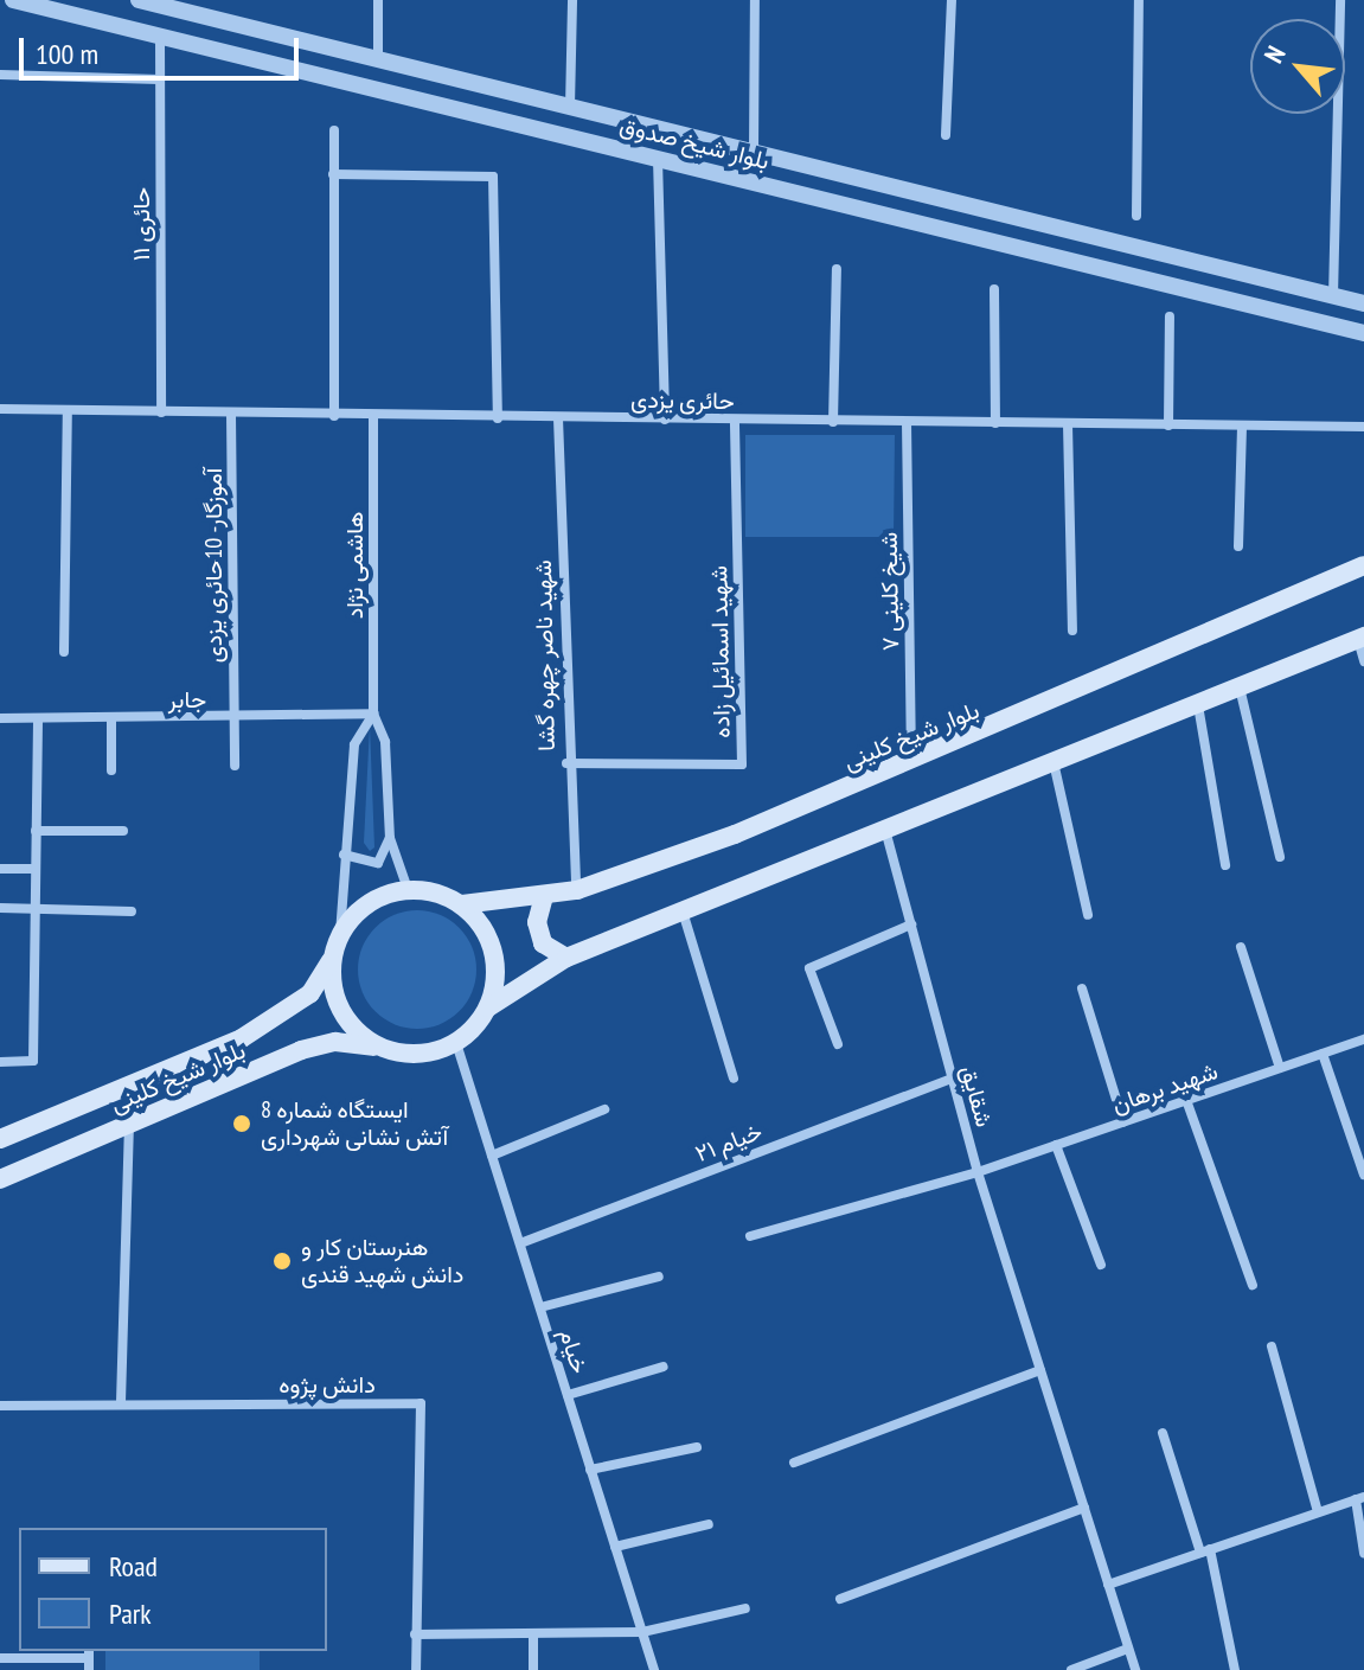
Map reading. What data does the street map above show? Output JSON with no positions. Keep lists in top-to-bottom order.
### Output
{
  "streets": {
    "main road": ["بلوار شیخ کلینی"],
    "street": [
      "بلوار شیخ صدوق",
      "حائری ۱۱",
      "حائری یزدی",
      "آموزگار- 10حائری یزدی",
      "هاشمی نژاد",
      "شیخ کلینی ۷",
      "شهید اسمائیل زاده",
      "شهید ناصر چهره گشا",
      "جابر",
      "شهید برهان",
      "شقایق",
      "خیام ۲۱",
      "خیام",
      "دانش پژوه"
    ]
  },
  "crossings": [
    ["بلوار شیخ صدوق", "حائری ۱۱"],
    ["حائری ۱۱", "حائری یزدی"],
    ["حائری یزدی", "آموزگار- 10حائری یزدی"],
    ["حائری یزدی", "هاشمی نژاد"],
    ["حائری یزدی", "شیخ کلینی ۷"],
    ["حائری یزدی", "شهید اسمائیل زاده"],
    ["حائری یزدی", "شهید ناصر چهره گشا"],
    ["آموزگار- 10حائری یزدی", "جابر"],
    ["هاشمی نژاد", "جابر"],
    ["شیخ کلینی ۷", "بلوار شیخ کلینی"],
    ["شهید اسمائیل زاده", "شهید ناصر چهره گشا"],
    ["شهید ناصر چهره گشا", "بلوار شیخ کلینی"],
    ["بلوار شیخ کلینی", "خیام"],
    ["شهید برهان", "شقایق"],
    ["شقایق", "خیام ۲۱"],
    ["خیام ۲۱", "خیام"]
  ],
  "places": ["ایستگاه شماره 8 آتش نشانی شهرداری", "هنرستان کار و دانش شهید قندی"],
  "legend": ["Road", "Park"],
  "scale_bar": "100 m",
  "north": "top left"
}
